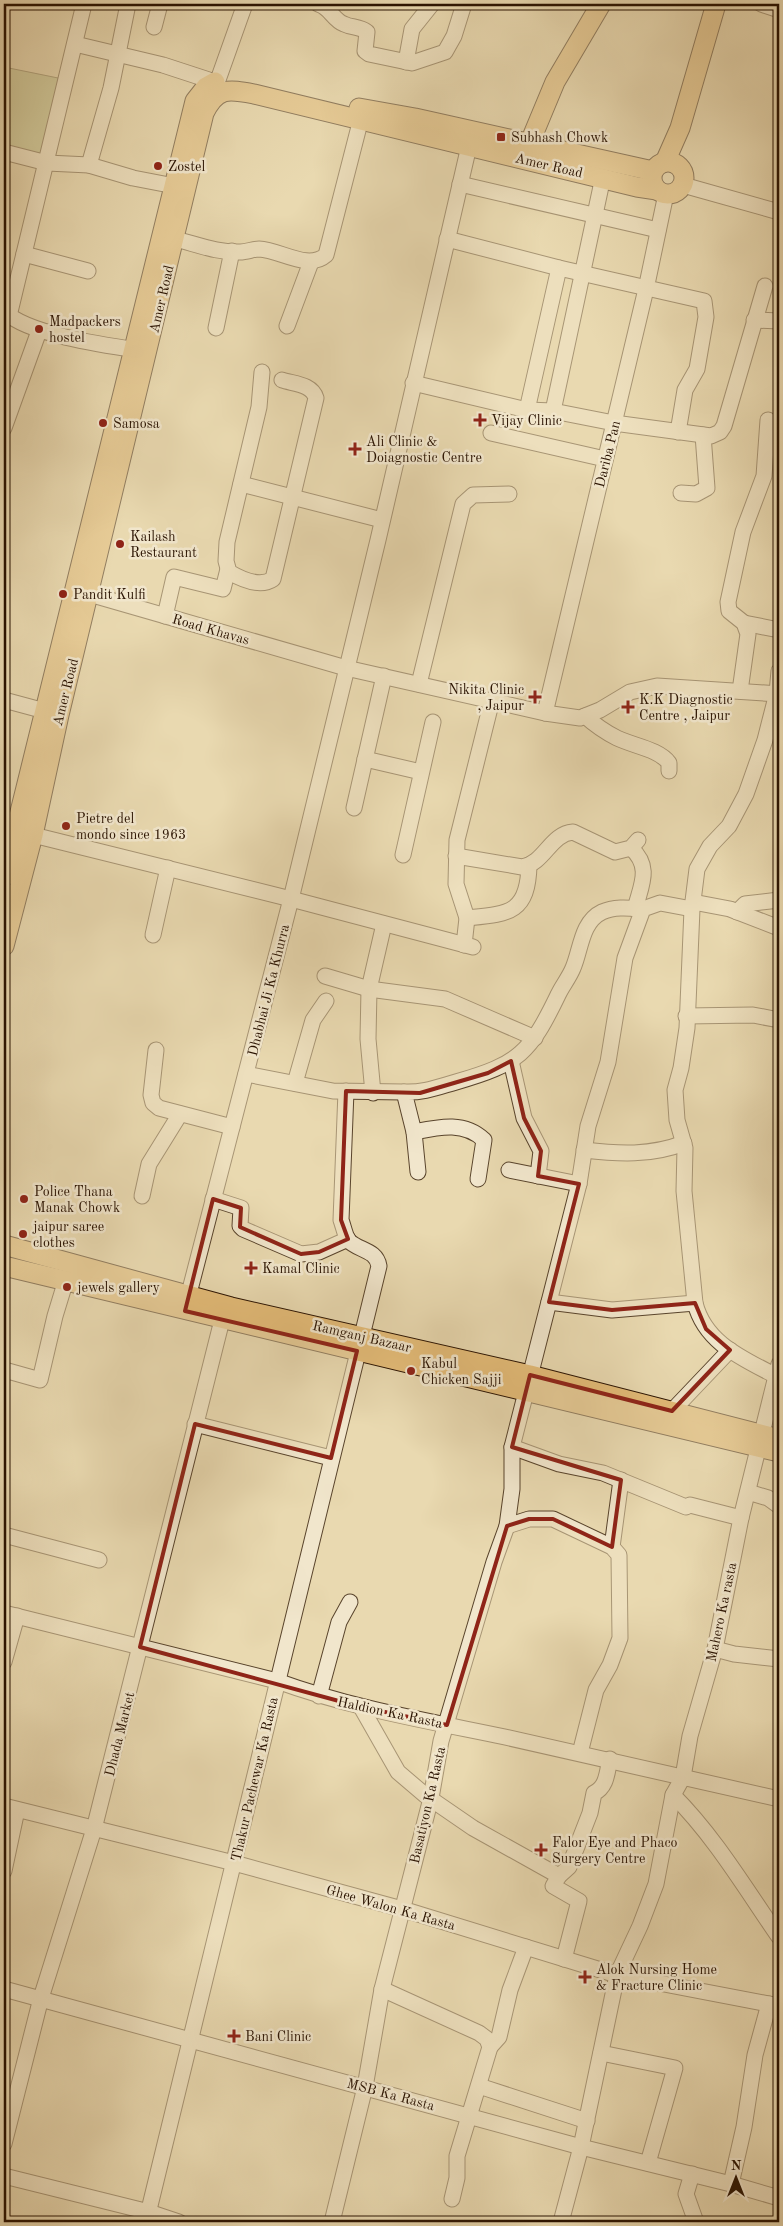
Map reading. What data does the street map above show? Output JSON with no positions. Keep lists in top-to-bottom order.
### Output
{
  "streets": {
    "main road": ["Amer Road", "Ramganj Bazaar"],
    "street": [
      "Dariba Pan",
      "Road Khavas",
      "Dhabhai Ji Ka Khurra",
      "Mahero Ka rasta",
      "Haldion Ka Rasta",
      "Dhada Market",
      "Thakur Pachewar Ka Rasta",
      "Basatiyon Ka Rasta",
      "Ghee Walon Ka Rasta",
      "MSB Ka Rasta"
    ]
  },
  "crossings": [
    ["Amer Road", "Dariba Pan"],
    ["Amer Road", "Road Khavas"],
    ["Amer Road", "Dhabhai Ji Ka Khurra"],
    ["Dariba Pan", "Road Khavas"],
    ["Road Khavas", "Dhabhai Ji Ka Khurra"],
    ["Dhabhai Ji Ka Khurra", "Ramganj Bazaar"],
    ["Ramganj Bazaar", "Mahero Ka rasta"],
    ["Ramganj Bazaar", "Dhada Market"],
    ["Ramganj Bazaar", "Thakur Pachewar Ka Rasta"],
    ["Ramganj Bazaar", "Basatiyon Ka Rasta"],
    ["Mahero Ka rasta", "Haldion Ka Rasta"],
    ["Mahero Ka rasta", "Ghee Walon Ka Rasta"],
    ["Mahero Ka rasta", "MSB Ka Rasta"],
    ["Haldion Ka Rasta", "Dhada Market"],
    ["Haldion Ka Rasta", "Thakur Pachewar Ka Rasta"],
    ["Haldion Ka Rasta", "Basatiyon Ka Rasta"],
    ["Dhada Market", "Ghee Walon Ka Rasta"],
    ["Dhada Market", "MSB Ka Rasta"],
    ["Thakur Pachewar Ka Rasta", "Ghee Walon Ka Rasta"],
    ["Thakur Pachewar Ka Rasta", "MSB Ka Rasta"],
    ["Basatiyon Ka Rasta", "Ghee Walon Ka Rasta"],
    ["Basatiyon Ka Rasta", "MSB Ka Rasta"]
  ],
  "places": {
    "transit": ["Subhash Chowk"],
    "other": [
      "Zostel",
      "Madpackers hostel",
      "Samosa",
      "Kailash Restaurant",
      "Pandit Kulfi",
      "Pietre del mondo since 1963",
      "Police Thana Manak Chowk",
      "jaipur saree clothes",
      "jewels gallery",
      "Kabul Chicken Sajji"
    ],
    "health": [
      "Vijay Clinic",
      "Ali Clinic & Doiagnostic Centre",
      "Nikita Clinic , Jaipur",
      "K.K Diagnostic Centre , Jaipur",
      "Kamal Clinic",
      "Falor Eye and Phaco Surgery Centre",
      "Alok Nursing Home & Fracture Clinic",
      "Bani Clinic"
    ]
  },
  "north": "top"
}
